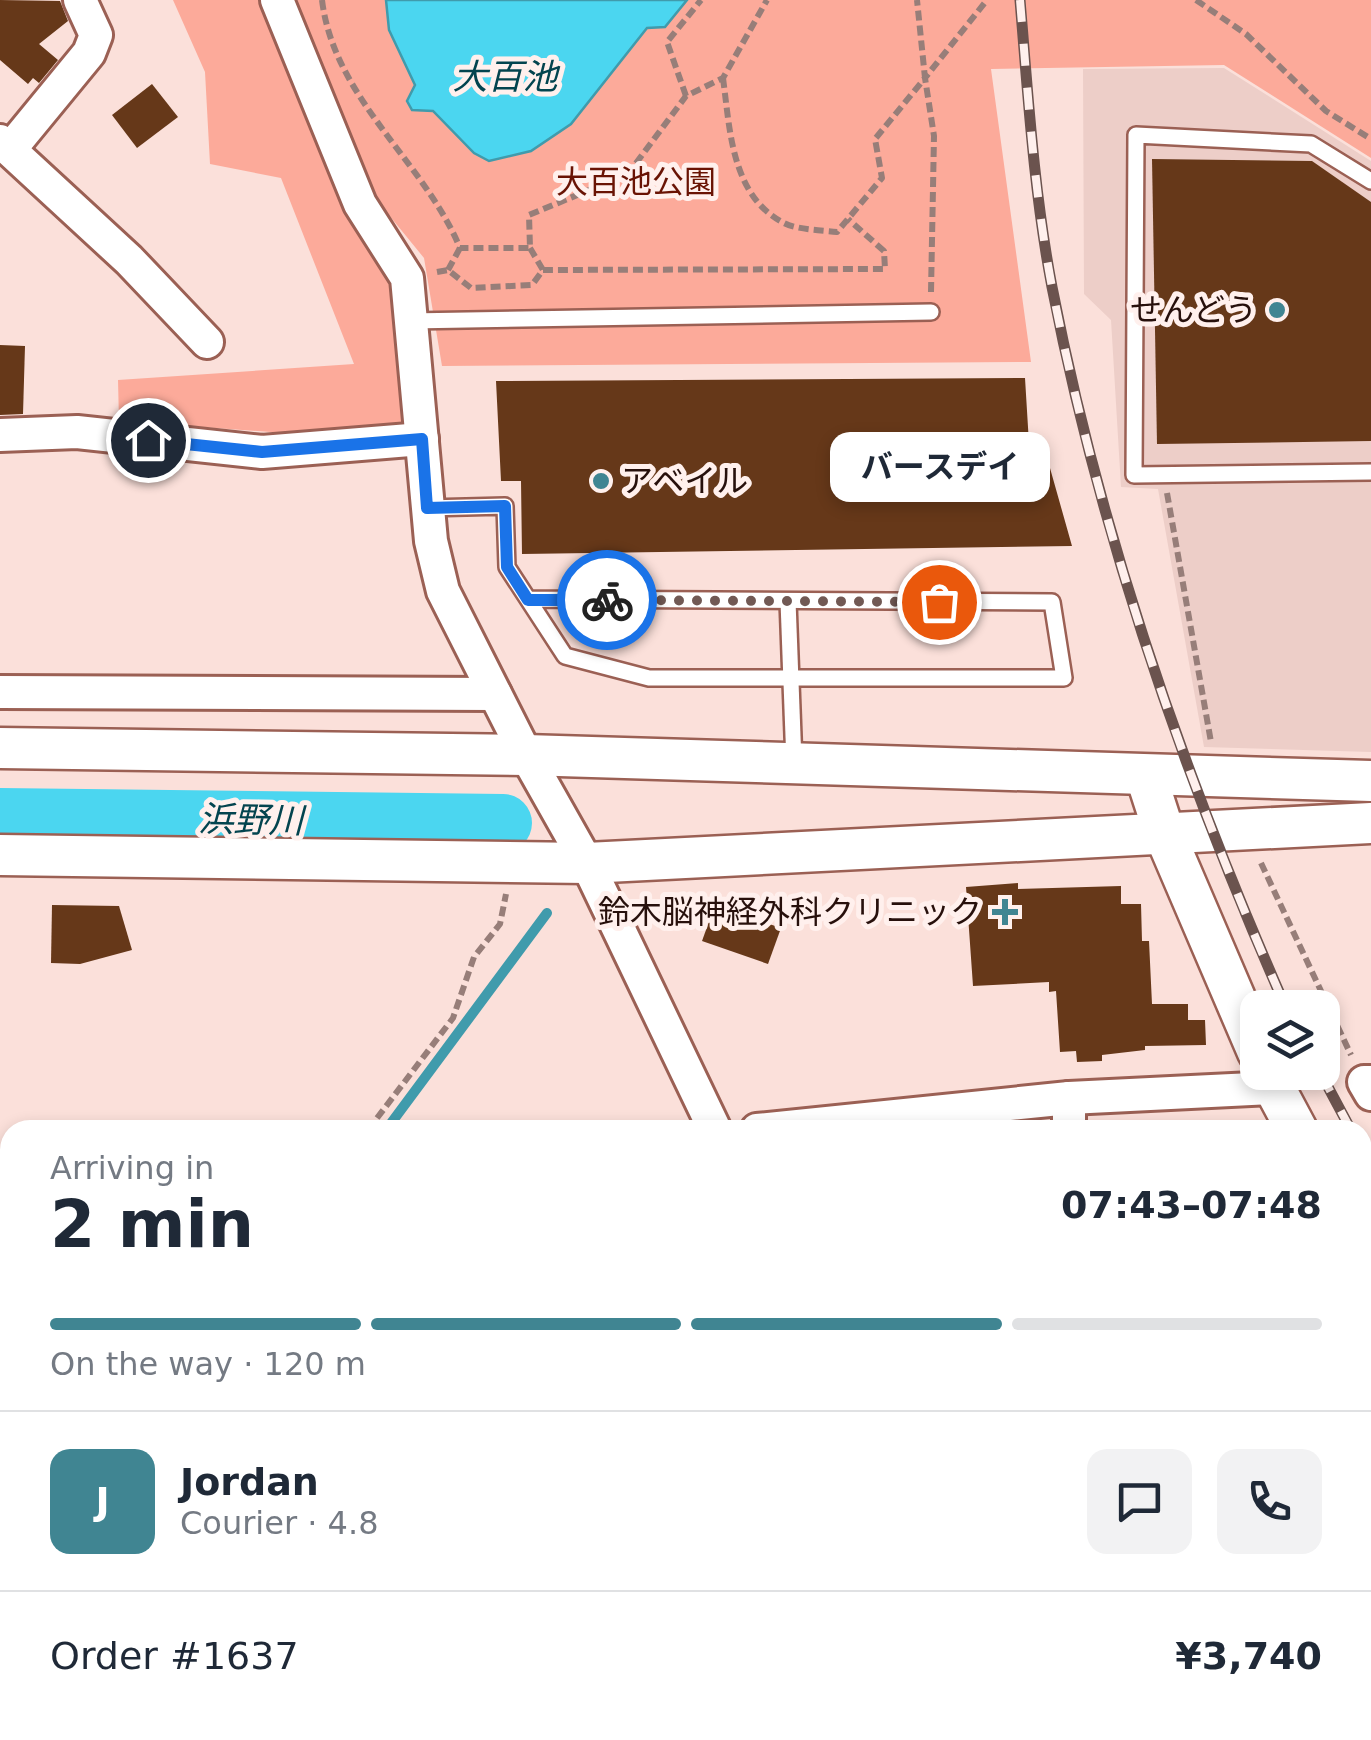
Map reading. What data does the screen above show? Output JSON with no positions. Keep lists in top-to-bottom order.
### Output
{
  "water": ["大百池", "浜野川"],
  "parks": ["大百池公園"],
  "places": {
    "other": ["せんどう", "アベイル", "バースデイ"],
    "health": ["鈴木脳神経外科クリニック"]
  },
  "page": {
    "bubble": "バースデイ",
    "heading": ["2 min", "Arriving in", "07:43–07:48"],
    "panel": [
      "Jordan",
      "Courier · 4.8",
      "Order #1637",
      "¥3,740"
    ],
    "bar": "On the way · 120 m",
    "round": "J"
  }
}
